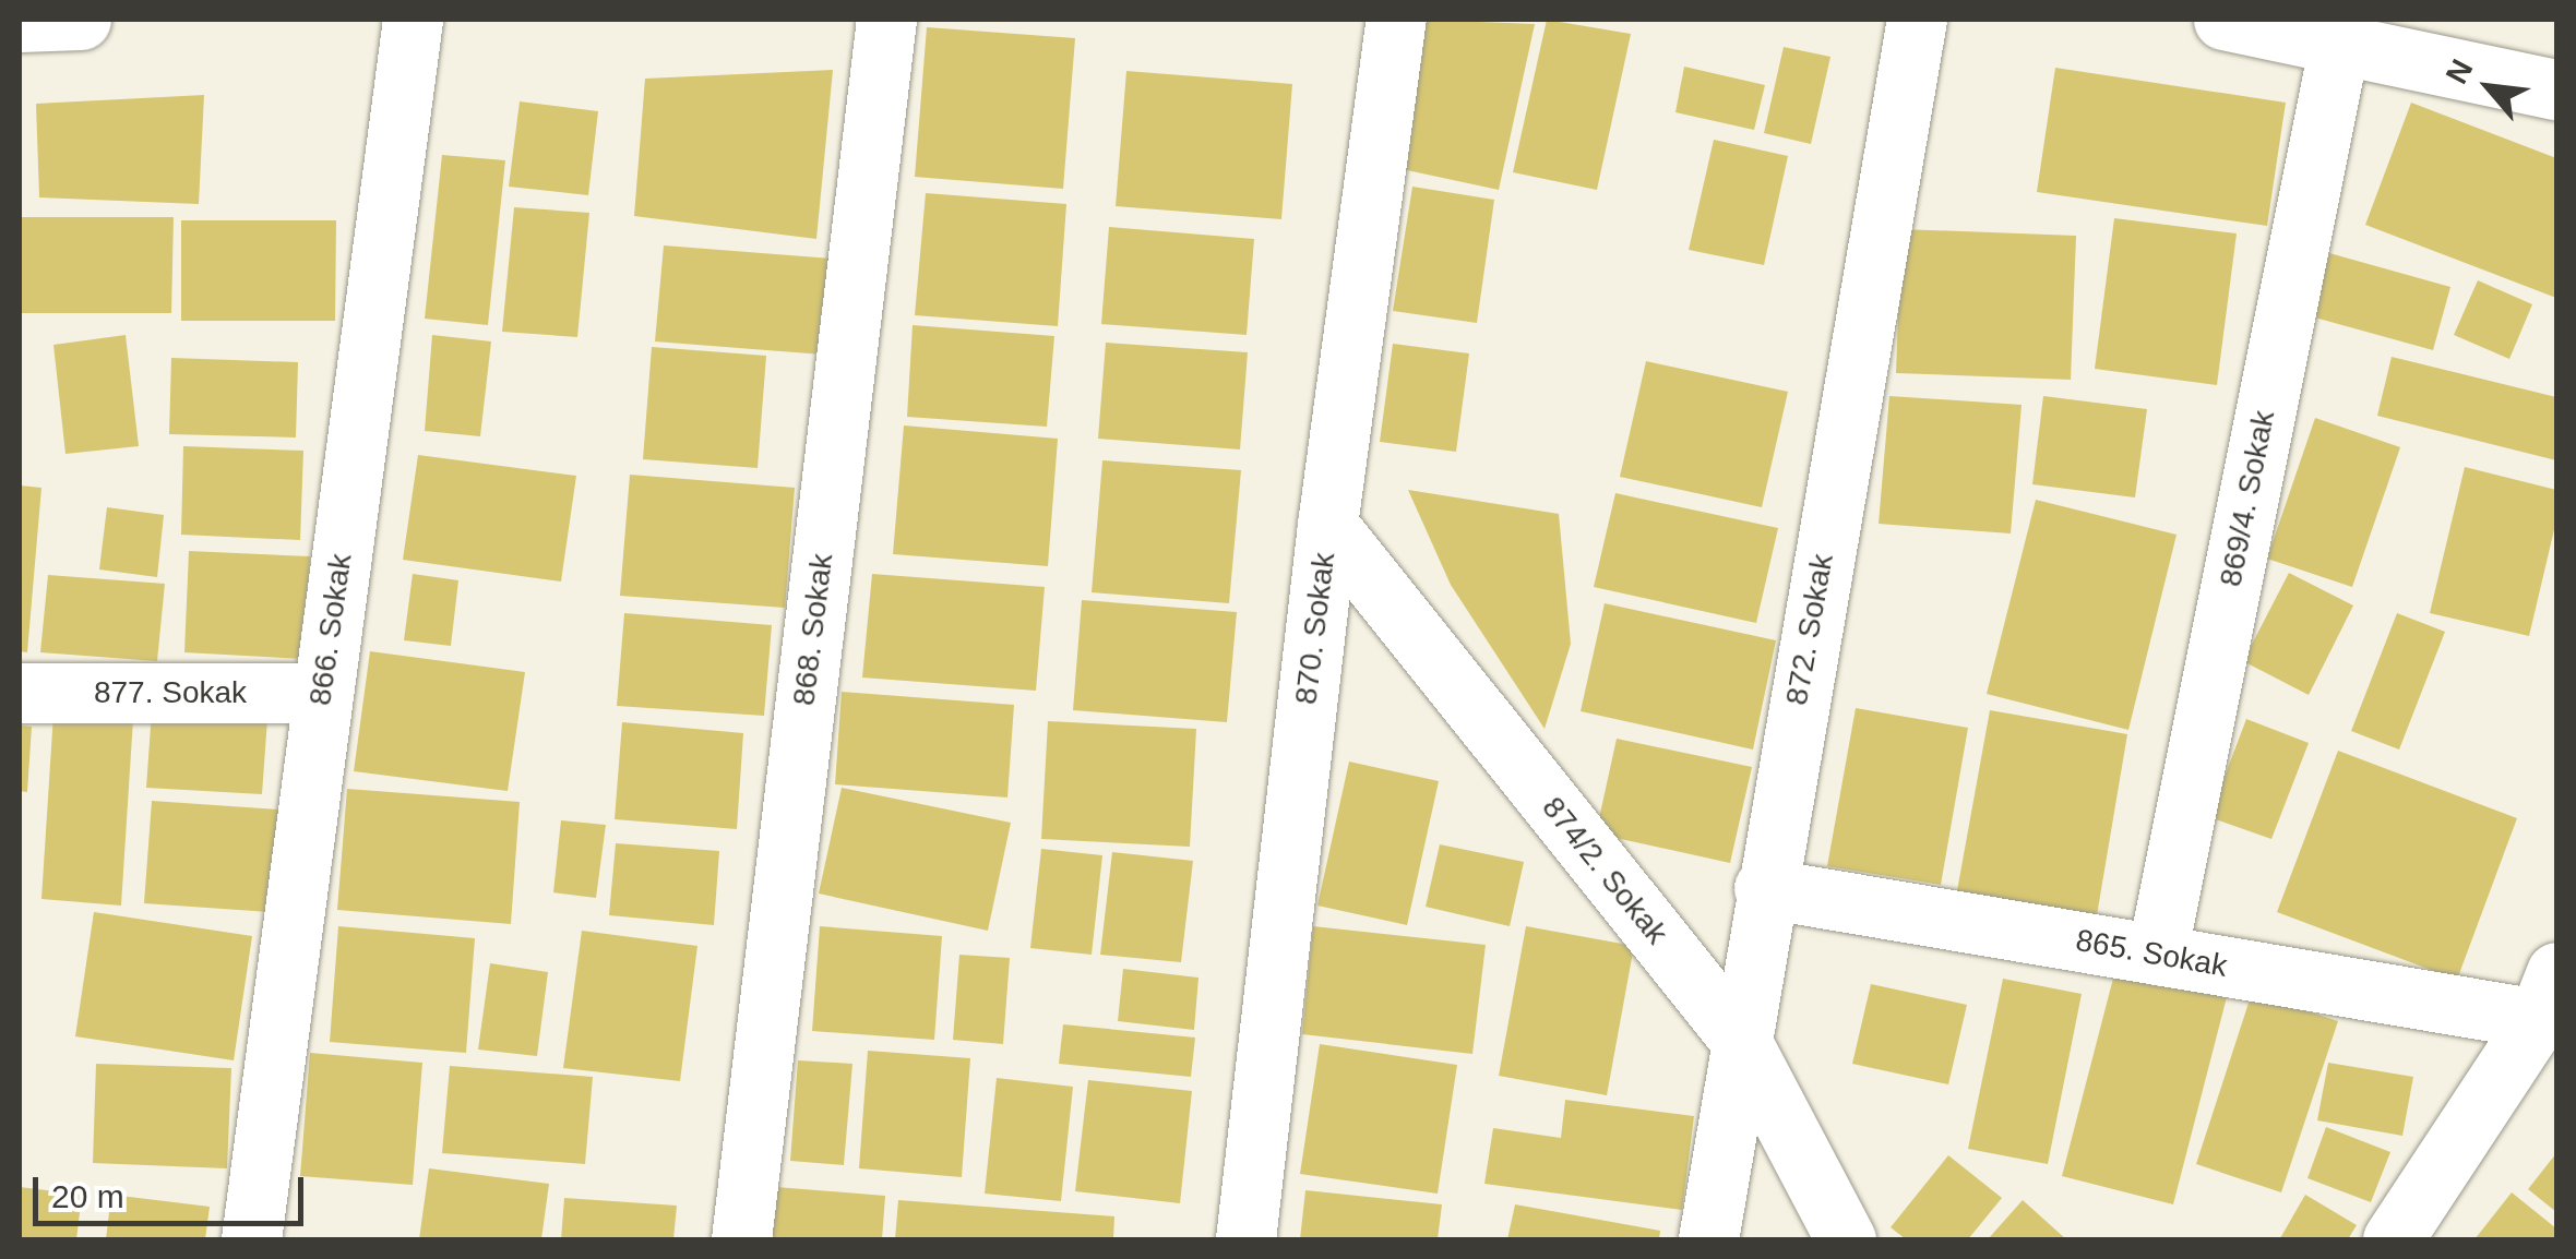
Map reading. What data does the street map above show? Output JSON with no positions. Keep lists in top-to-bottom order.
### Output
{
  "streets": {
    "street": [
      "869/4. Sokak",
      "870. Sokak",
      "866. Sokak",
      "868. Sokak",
      "872. Sokak",
      "877. Sokak",
      "874/2. Sokak",
      "865. Sokak"
    ]
  },
  "crossings": [
    ["869/4. Sokak", "865. Sokak"],
    ["870. Sokak", "874/2. Sokak"],
    ["866. Sokak", "877. Sokak"],
    ["872. Sokak", "874/2. Sokak"],
    ["872. Sokak", "865. Sokak"]
  ],
  "scale_bar": "20 m",
  "north": "top left"
}
